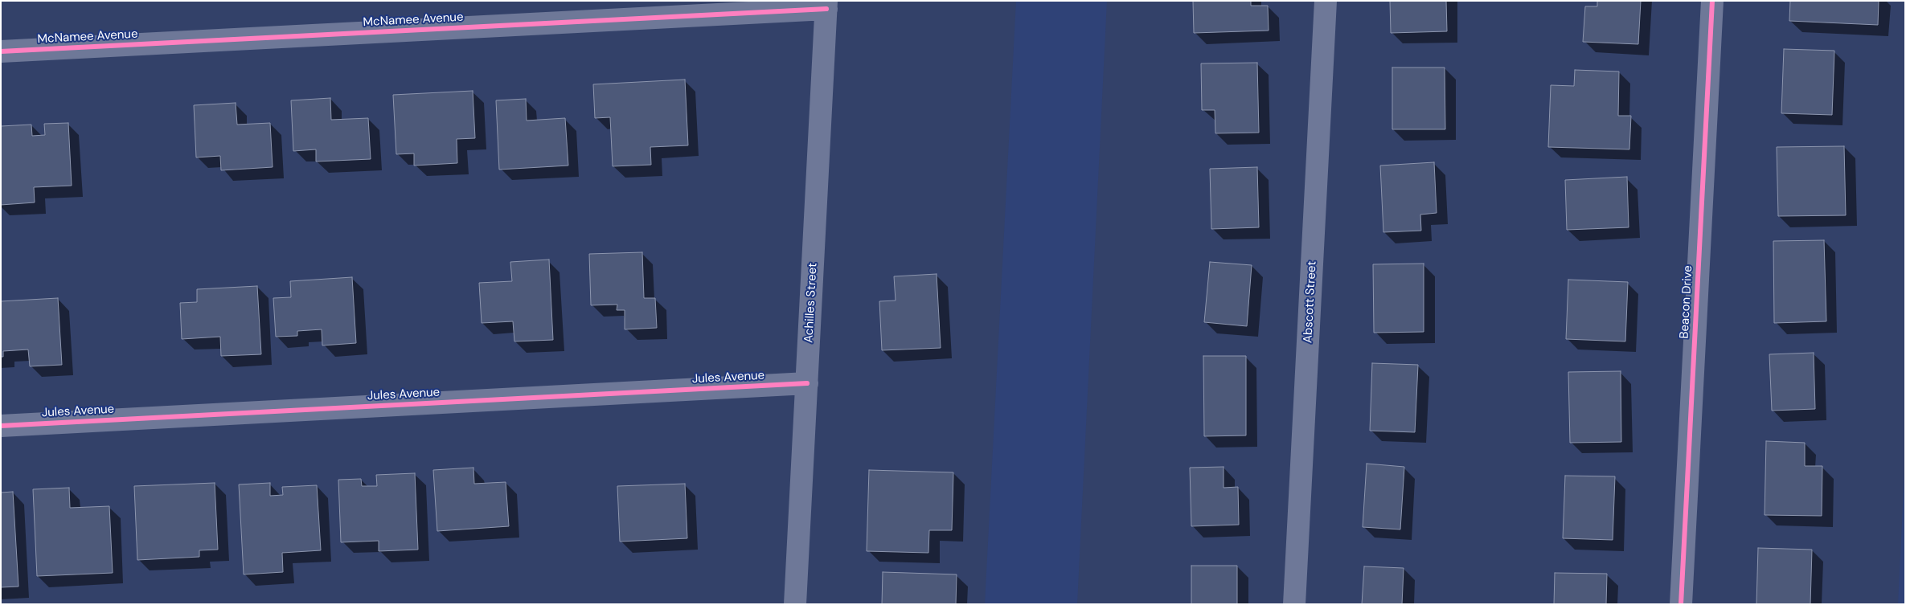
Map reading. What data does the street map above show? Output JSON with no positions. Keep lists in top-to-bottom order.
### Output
{
  "streets": {
    "street": [
      "McNamee Avenue",
      "Abscott Street",
      "Beacon Drive",
      "Achilles Street",
      "Jules Avenue"
    ]
  },
  "crossings": [
    ["McNamee Avenue", "Achilles Street"],
    ["Achilles Street", "Jules Avenue"]
  ]
}
